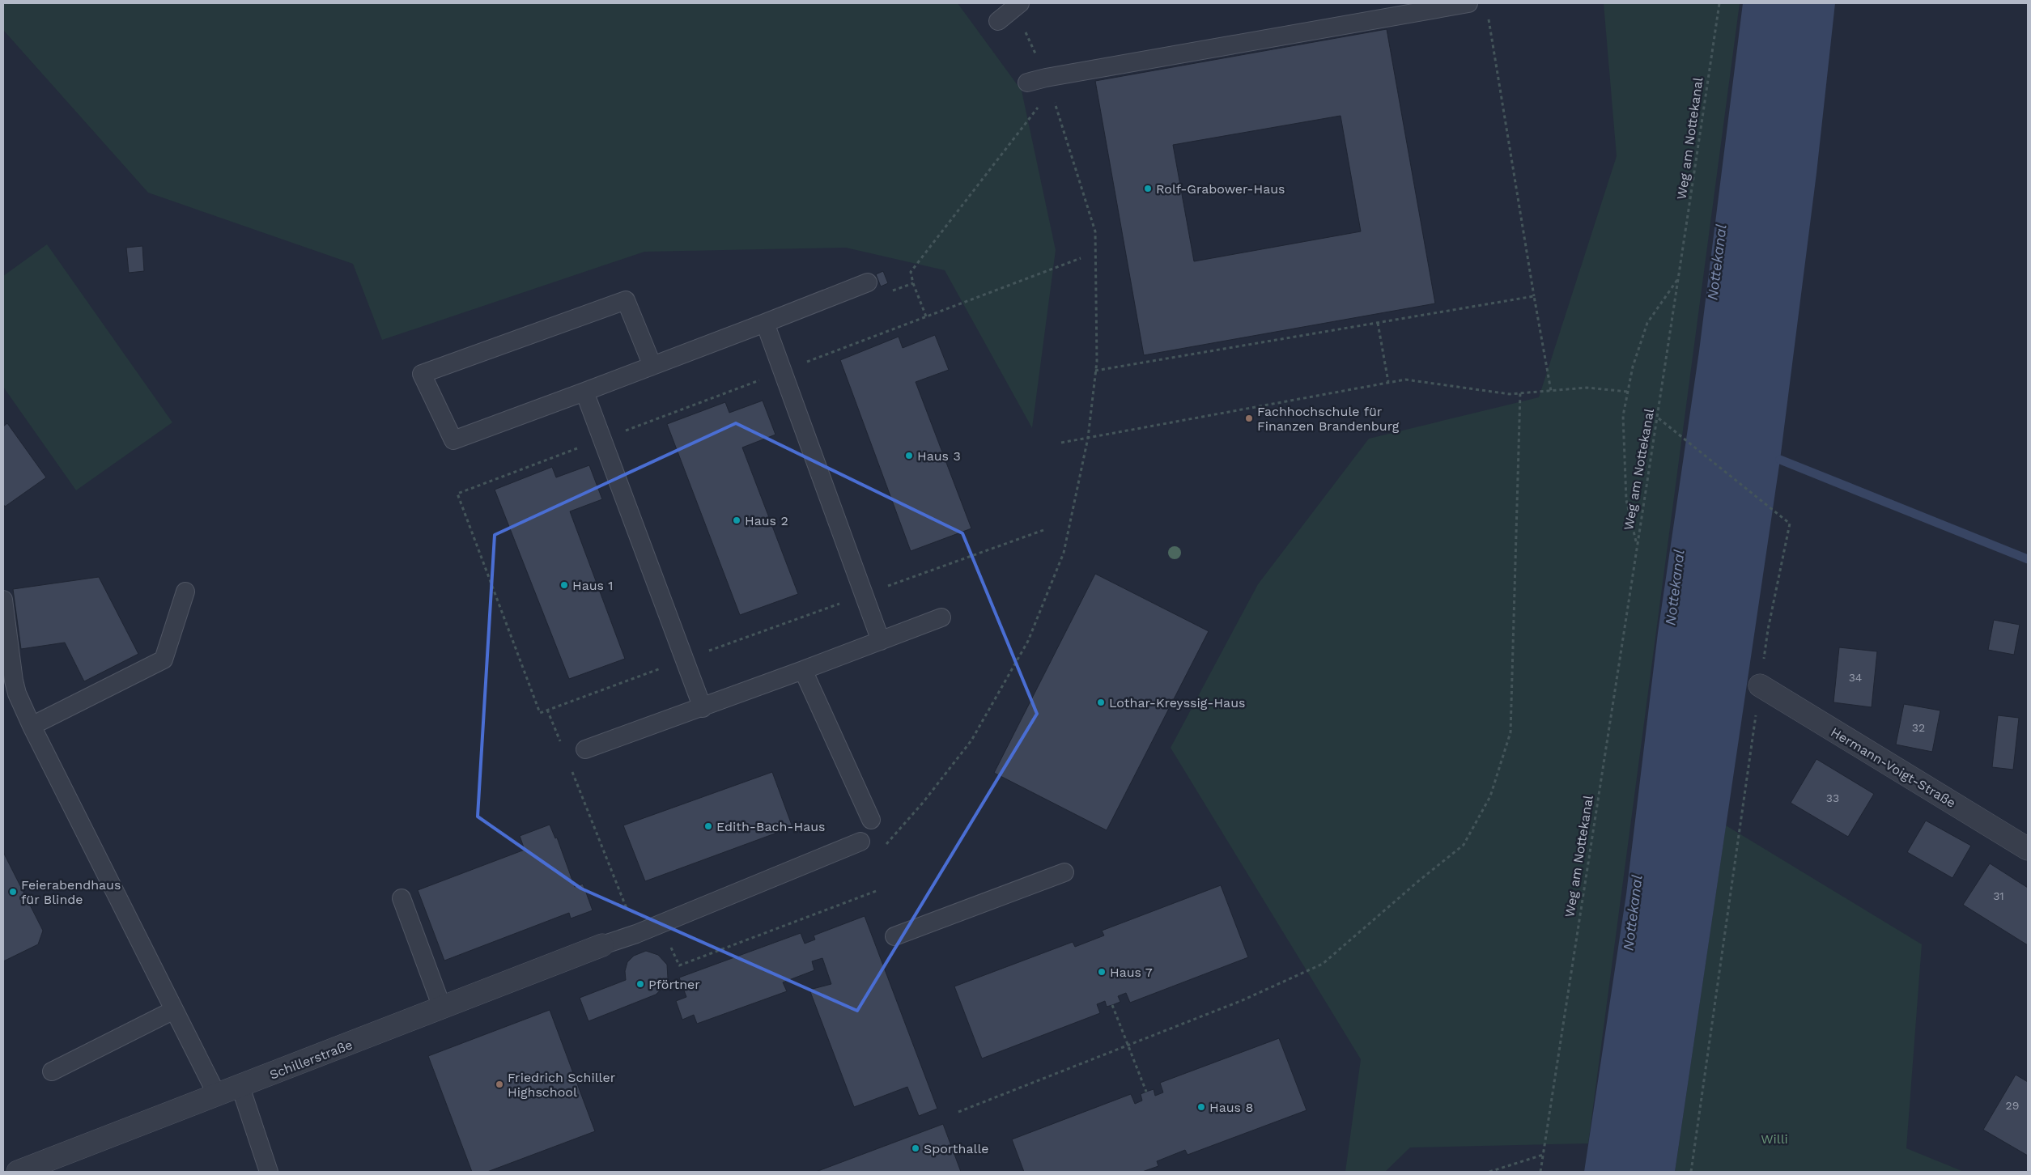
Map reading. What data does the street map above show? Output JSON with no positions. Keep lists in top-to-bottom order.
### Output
{
  "streets": {
    "street": ["Hermann-Voigt-Straße", "Schillerstraße"],
    "path": ["Weg am Nottekanal"]
  },
  "water": ["Nottekanal"],
  "parks": ["Willi"],
  "places": [
    "Rolf-Grabower-Haus",
    "Fachhochschule für Finanzen Brandenburg",
    "Haus 3",
    "Haus 2",
    "Haus 1",
    "Lothar-Kreyssig-Haus",
    "Edith-Bach-Haus",
    "Feierabendhaus für Blinde",
    "Haus 7",
    "Pförtner",
    "Friedrich Schiller Highschool",
    "Haus 8",
    "Sporthalle"
  ],
  "house_numbers": [
    "34",
    "32",
    "33",
    "31",
    "29"
  ]
}
